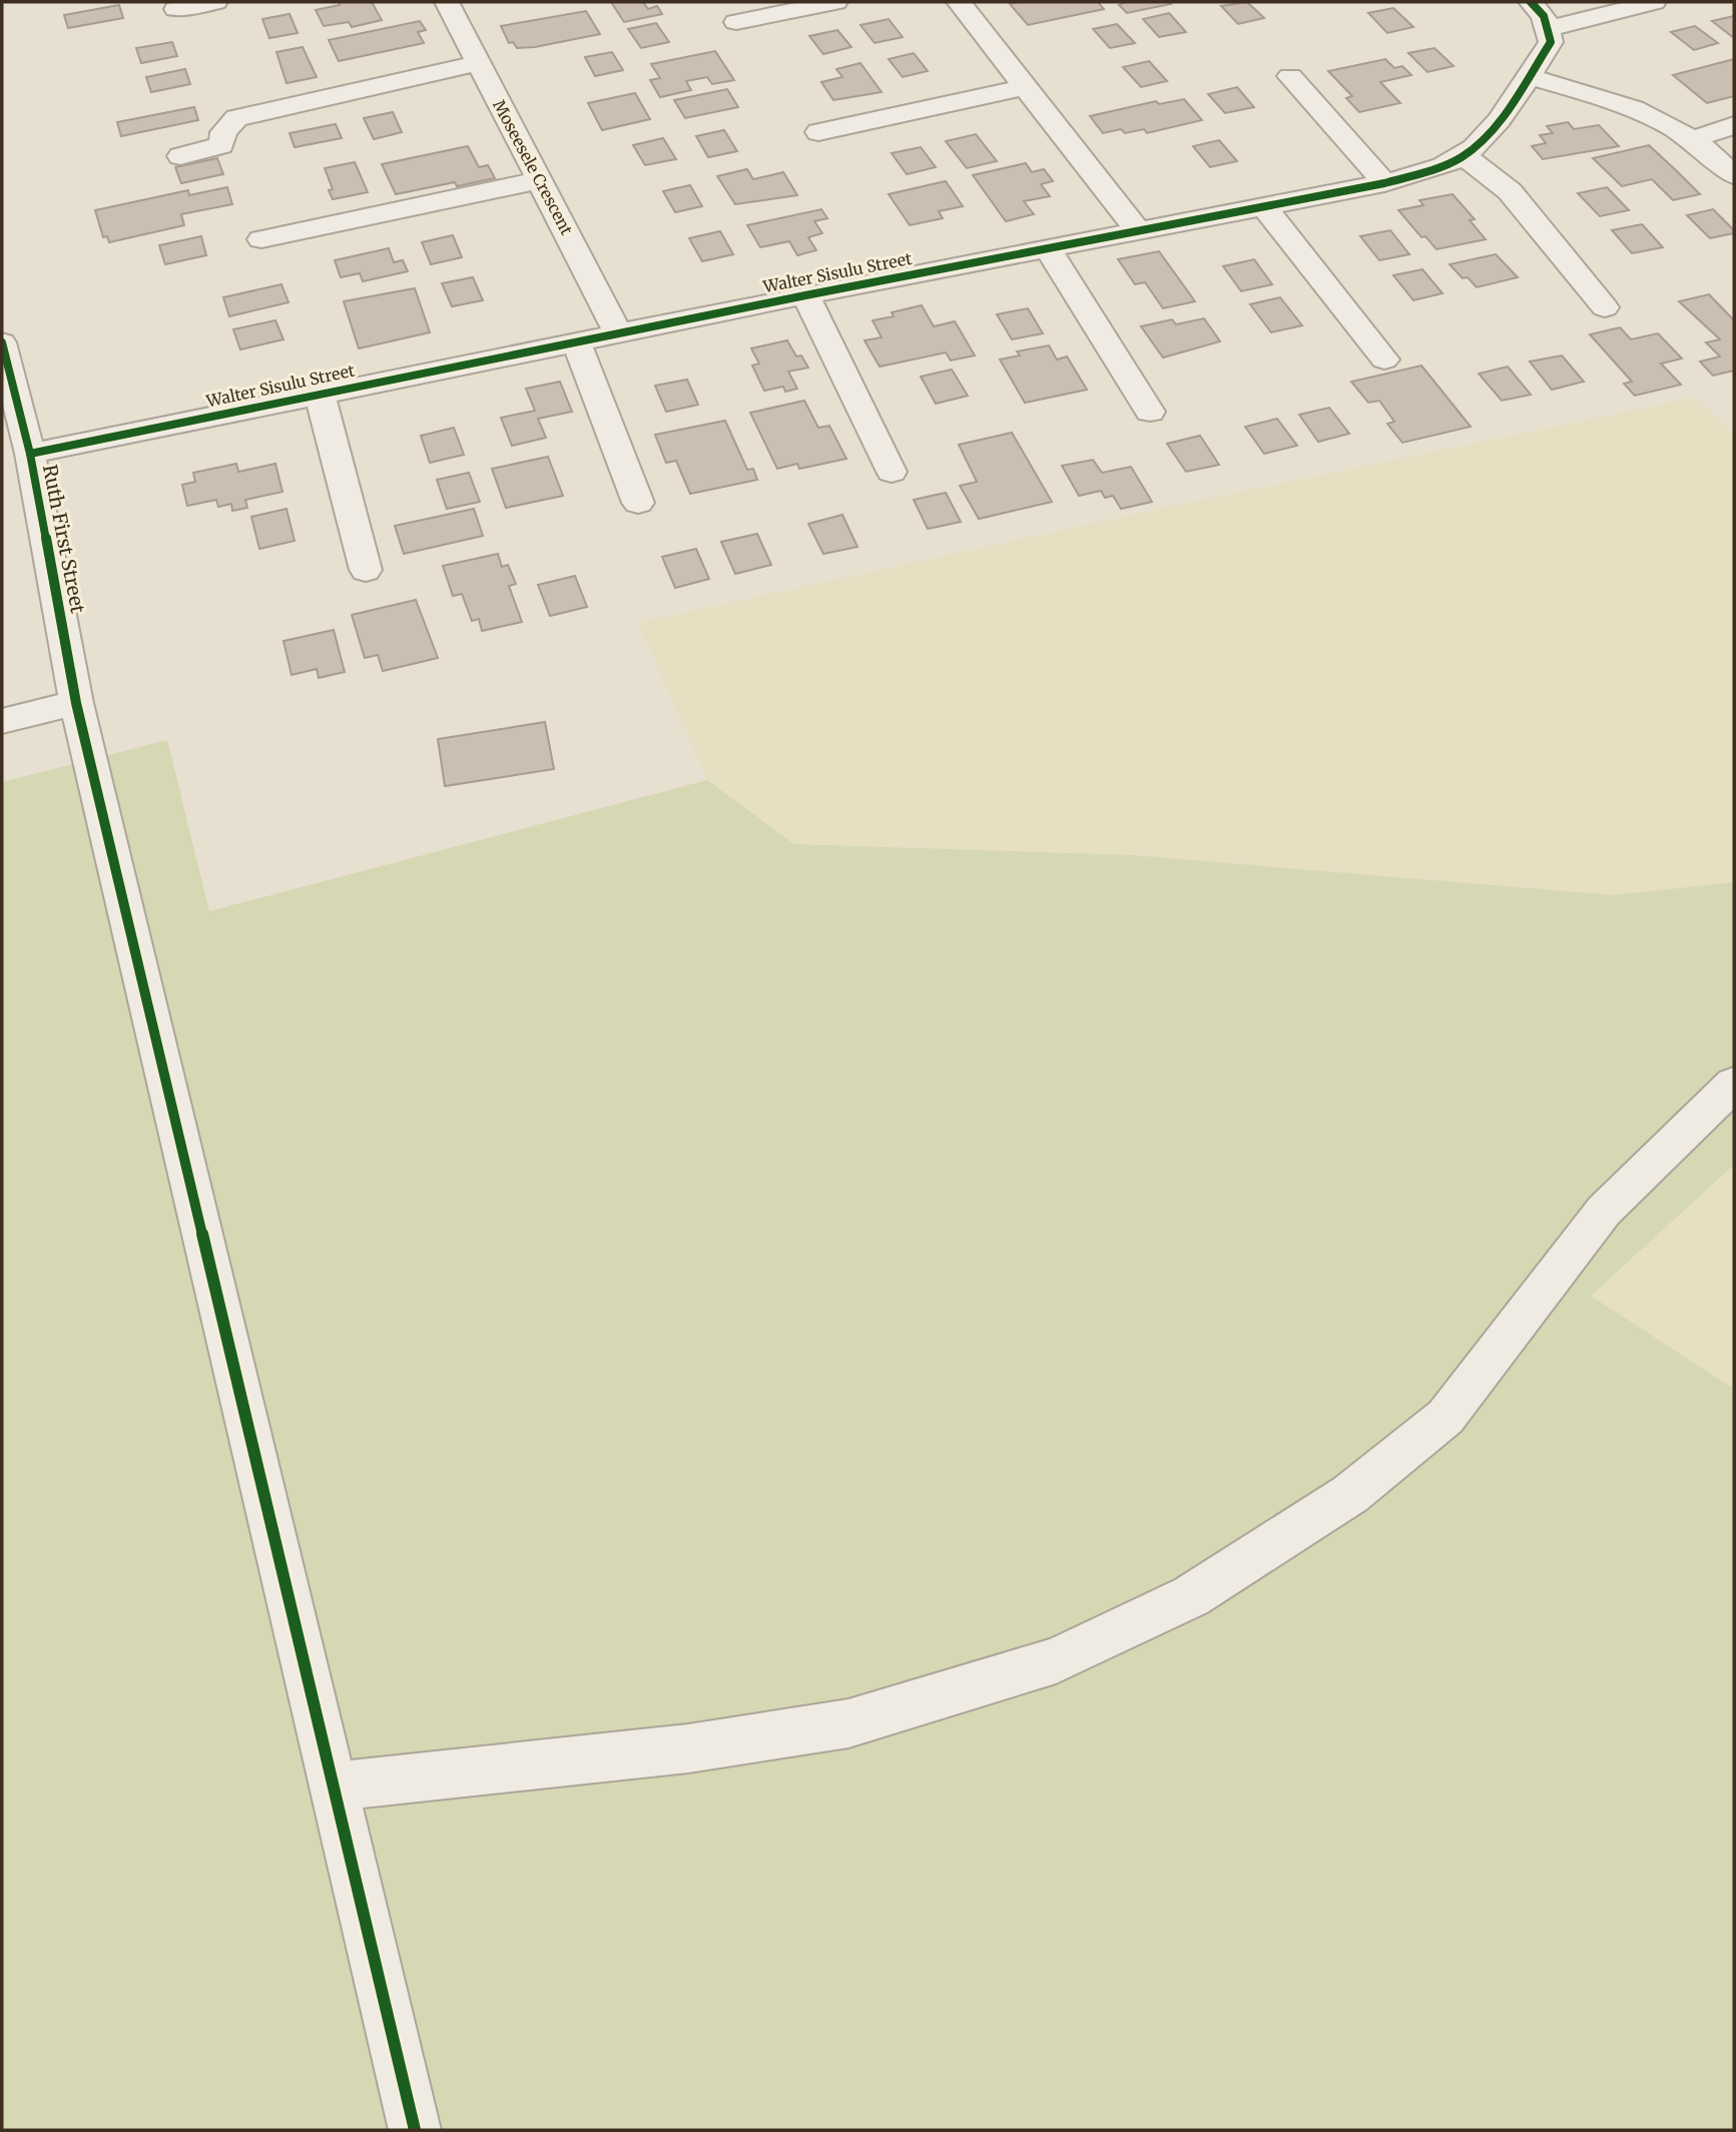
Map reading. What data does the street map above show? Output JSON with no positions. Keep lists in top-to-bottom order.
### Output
{
  "streets": {
    "street": ["Moseesele Crescent", "Walter Sisulu Street", "Ruth First Street"]
  },
  "crossings": [
    ["Moseesele Crescent", "Walter Sisulu Street"],
    ["Walter Sisulu Street", "Ruth First Street"]
  ]
}
